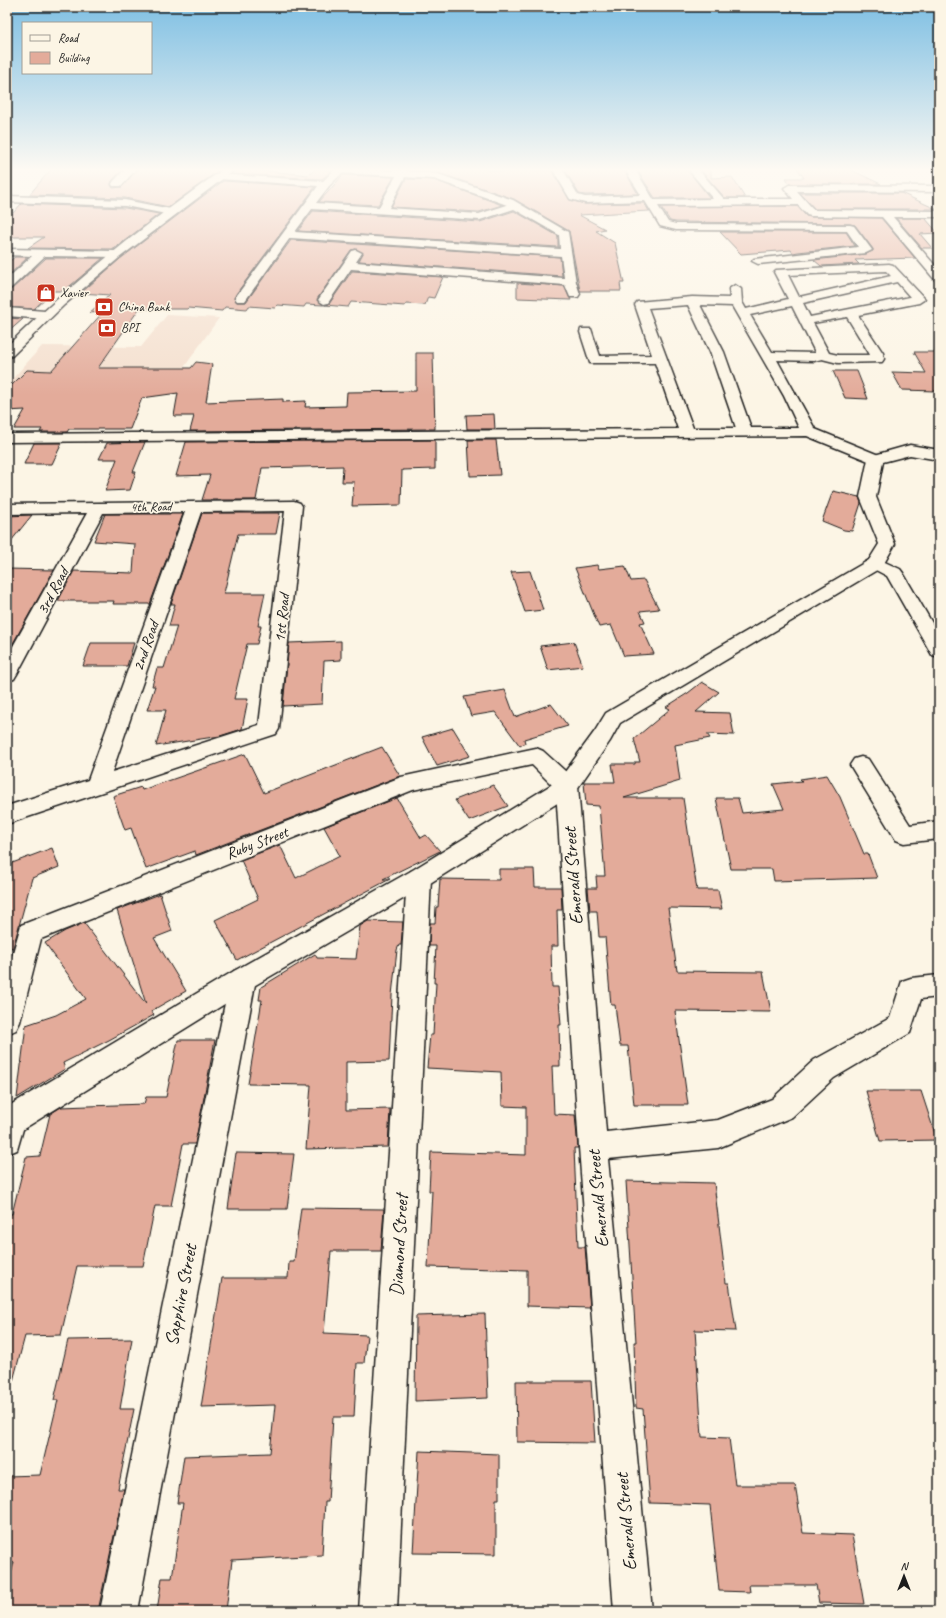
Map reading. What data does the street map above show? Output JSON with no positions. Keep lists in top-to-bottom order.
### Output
{
  "streets": {
    "street": [
      "4th Road",
      "3rd Road",
      "1st Road",
      "2nd Road",
      "Ruby Street",
      "Emerald Street",
      "Diamond Street",
      "Sapphire Street"
    ]
  },
  "crossings": [
    ["4th Road", "3rd Road"],
    ["4th Road", "1st Road"],
    ["4th Road", "2nd Road"],
    ["1st Road", "2nd Road"],
    ["Ruby Street", "Emerald Street"]
  ],
  "places": {
    "shop": ["Xavier"],
    "bank": ["China Bank", "BPI"]
  },
  "legend": ["Road", "Building"],
  "north": "top"
}
